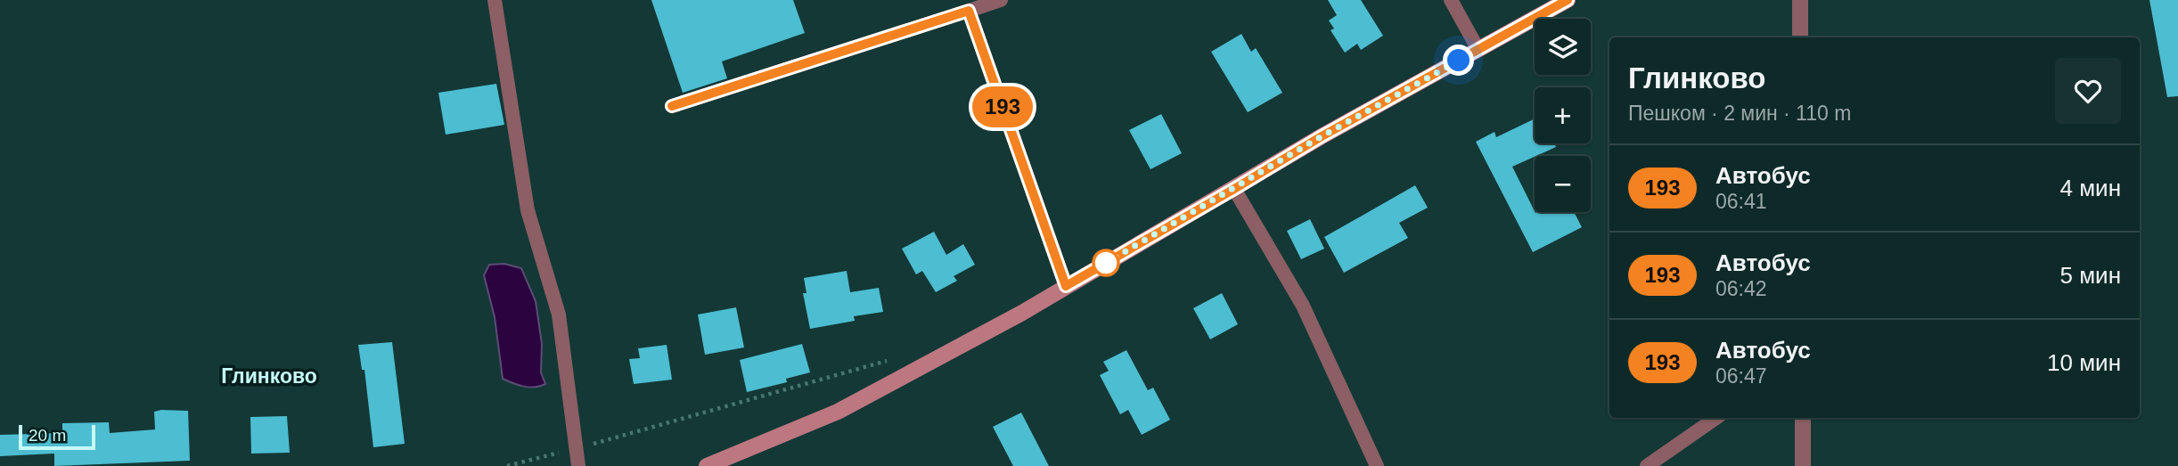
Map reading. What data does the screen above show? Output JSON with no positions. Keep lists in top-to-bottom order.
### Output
{
  "districts": ["Глинково"],
  "lines": ["bus line 193"],
  "scale_bar": "20 m",
  "page": {
    "on_map": "193",
    "map_buttons": ["+", "−"],
    "heading": ["Глинково", "Пешком · 2 мин · 110 m"],
    "list": [
      {
        "mark": "193",
        "name": "Автобус",
        "note": "06:41",
        "value": "4 мин"
      },
      {
        "mark": "193",
        "name": "Автобус",
        "note": "06:42",
        "value": "5 мин"
      },
      {
        "mark": "193",
        "name": "Автобус",
        "note": "06:47",
        "value": "10 мин"
      }
    ],
    "scale": "20 m"
  }
}
